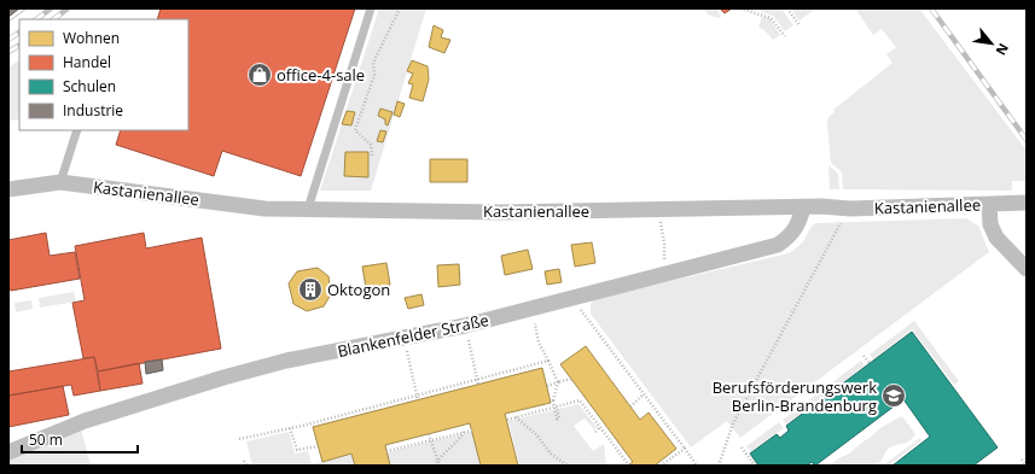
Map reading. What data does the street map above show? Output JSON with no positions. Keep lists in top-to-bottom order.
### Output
{
  "streets": {
    "street": ["Kastanienallee", "Blankenfelder Straße"]
  },
  "crossings": [
    ["Kastanienallee", "Blankenfelder Straße"]
  ],
  "places": {
    "shop": ["office-4-sale"],
    "building": ["Oktogon"],
    "school or university": ["Berufsförderungswerk Berlin-Brandenburg"]
  },
  "legend": [
    "Wohnen",
    "Handel",
    "Schulen",
    "Industrie"
  ],
  "scale_bar": "50 m",
  "north": "bottom right"
}
